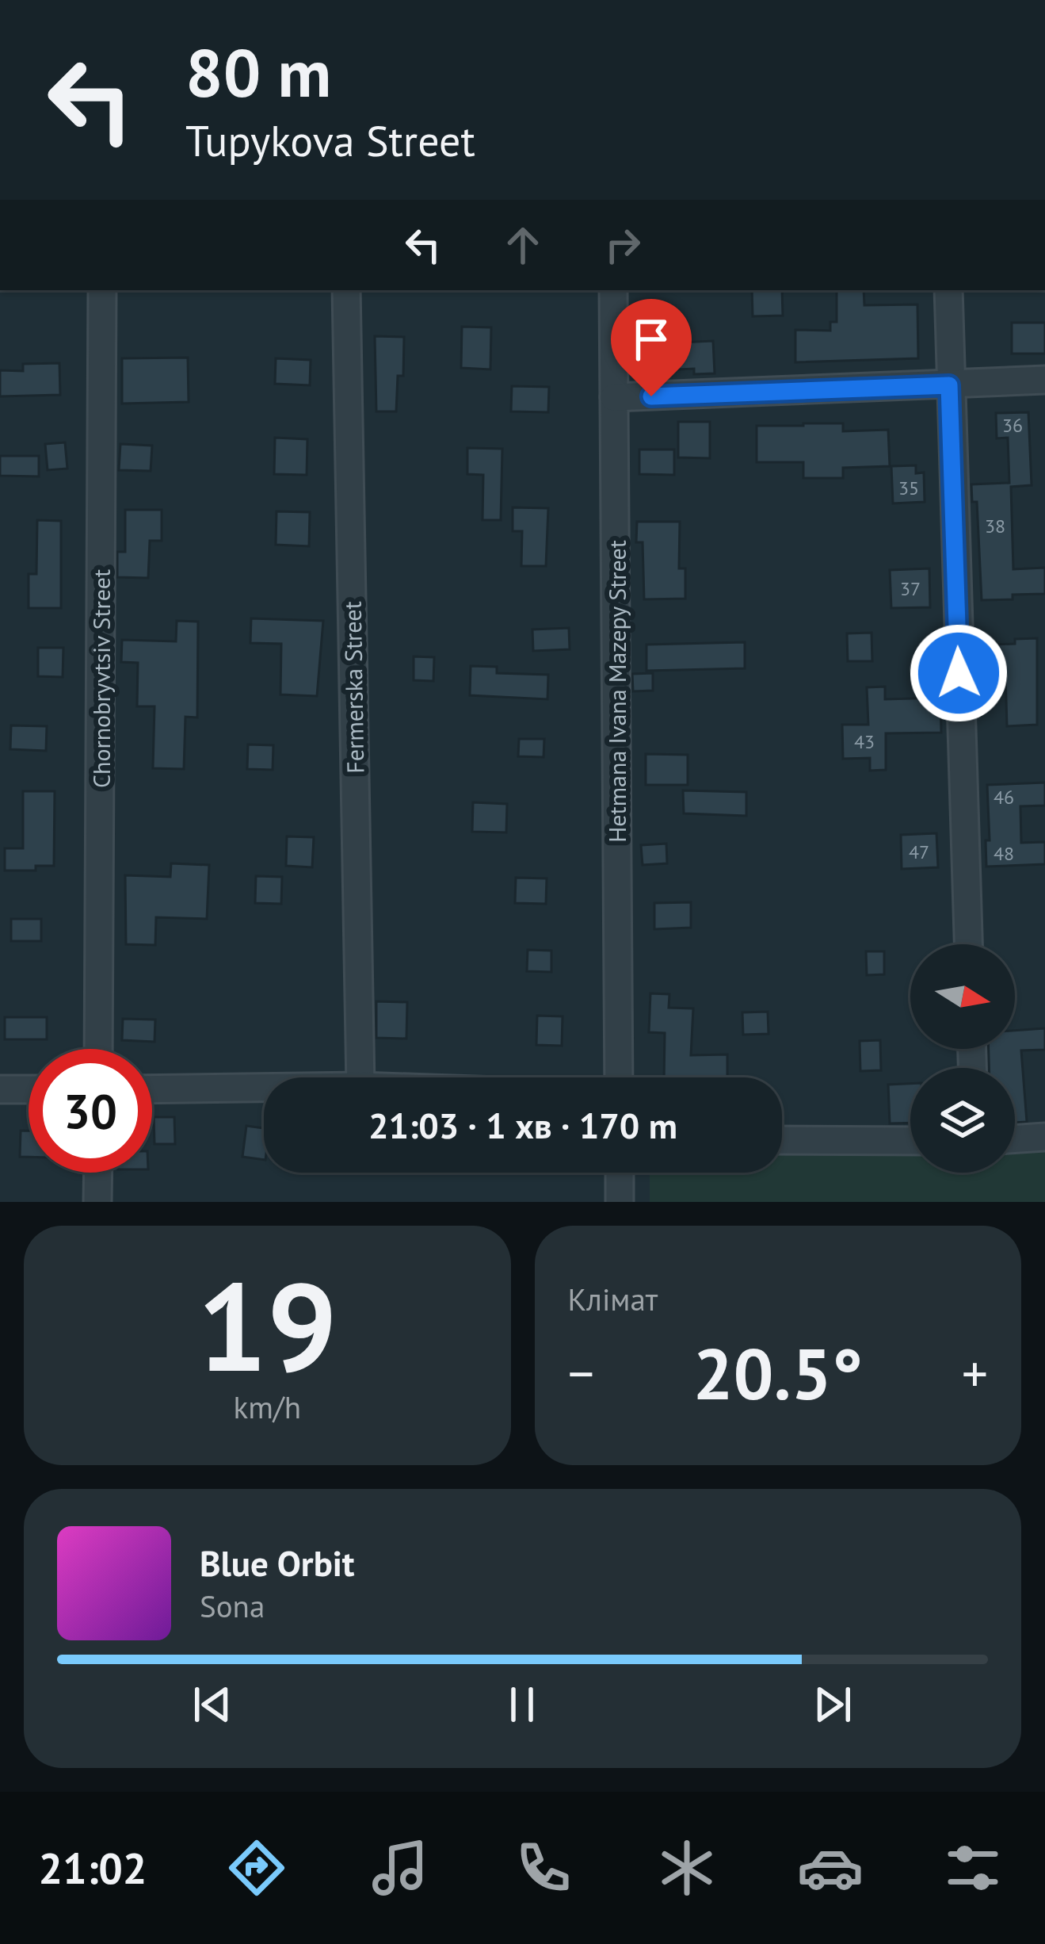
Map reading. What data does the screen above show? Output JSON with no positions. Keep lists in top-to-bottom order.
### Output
{
  "streets": {
    "street": ["Chornobryvtsiv Street", "Fermerska Street", "Hetmana Ivana Mazepy Street"]
  },
  "house_numbers": [
    "36",
    "35",
    "38",
    "37",
    "43",
    "46",
    "47",
    "48"
  ],
  "north": "right",
  "page": {
    "turn": ["80 m", "Tupykova Street"],
    "limit": "30",
    "trip": "21:03 · 1 хв · 170 m",
    "tile": [
      ["19", "km/h"],
      "Клімат"
    ],
    "heat": ["−", "20.5°", "+"],
    "song": ["Blue Orbit", "Sona"],
    "tabs": "21:02"
  }
}
